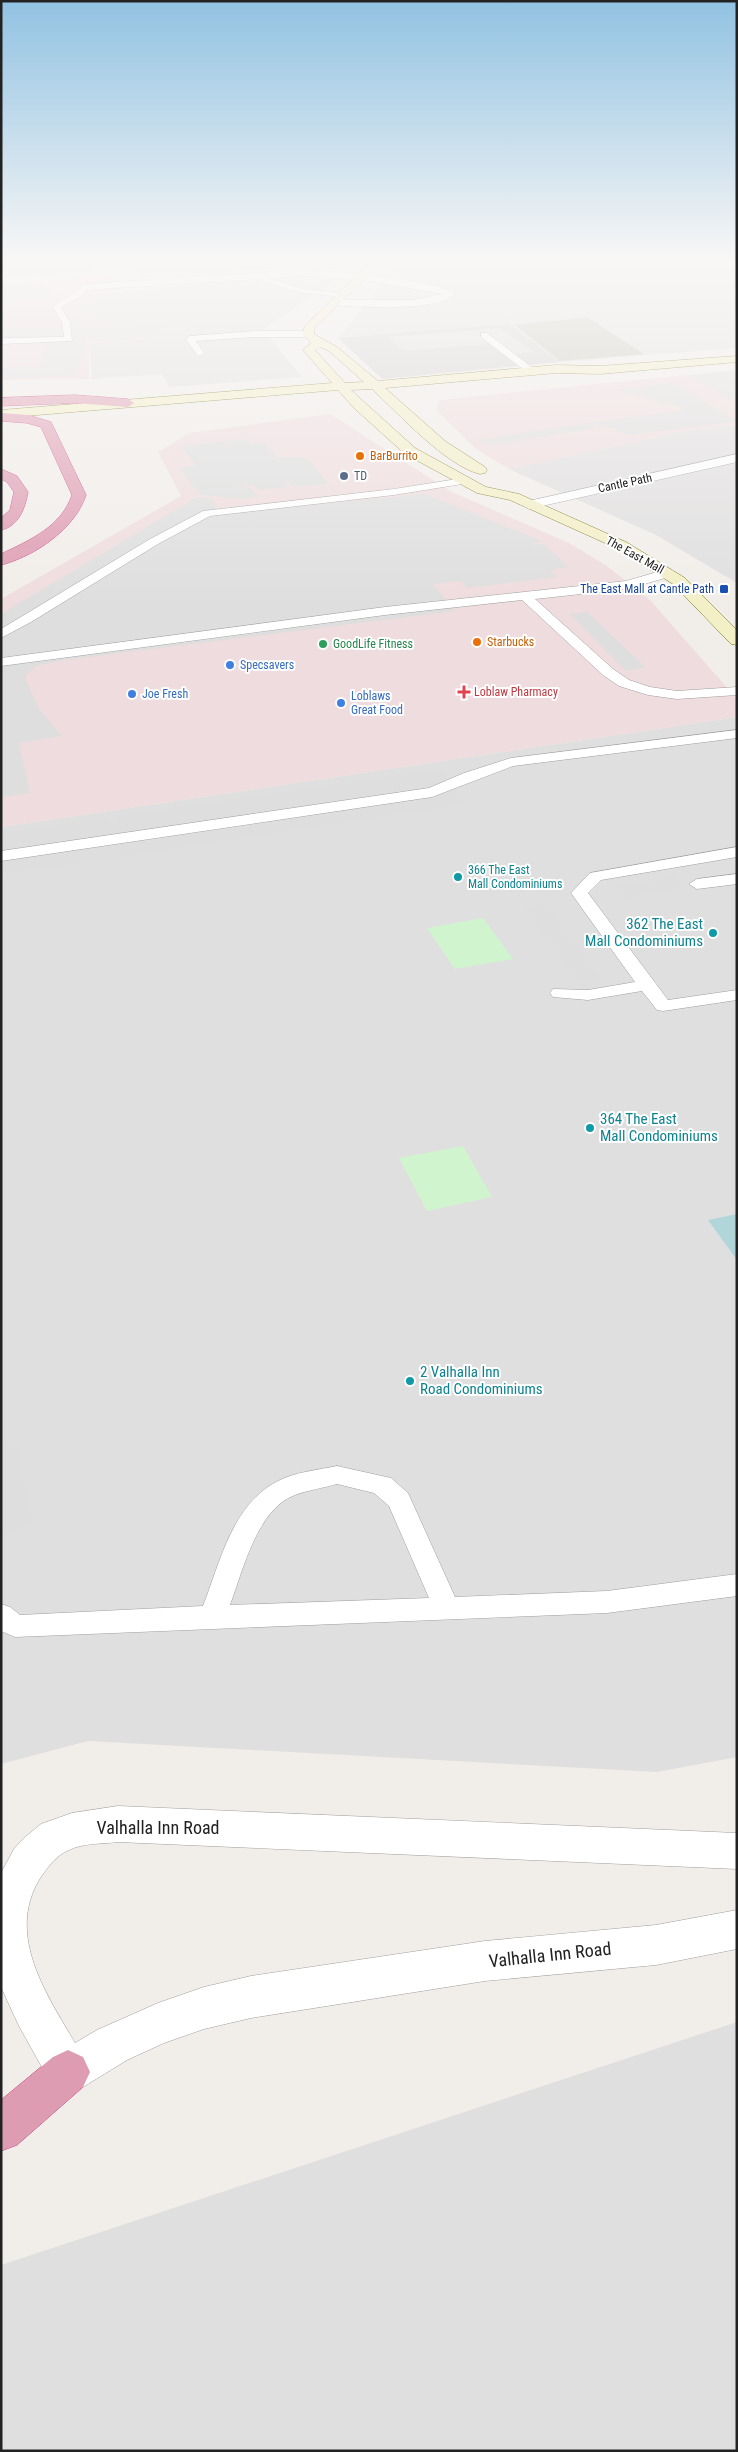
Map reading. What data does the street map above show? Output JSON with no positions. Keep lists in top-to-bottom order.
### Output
{
  "streets": {
    "main road": ["The East Mall"],
    "street": ["Cantle Path", "Valhalla Inn Road"]
  },
  "crossings": [
    ["Cantle Path", "The East Mall"]
  ],
  "places": {
    "other": [
      "BarBurrito",
      "TD",
      "Starbucks",
      "GoodLife Fitness",
      "Specsavers",
      "Joe Fresh",
      "Loblaws Great Food",
      "366 The East Mall Condominiums",
      "362 The East Mall Condominiums",
      "364 The East Mall Condominiums",
      "2 Valhalla Inn Road Condominiums"
    ],
    "transit": ["The East Mall at Cantle Path"],
    "health": ["Loblaw Pharmacy"]
  }
}
